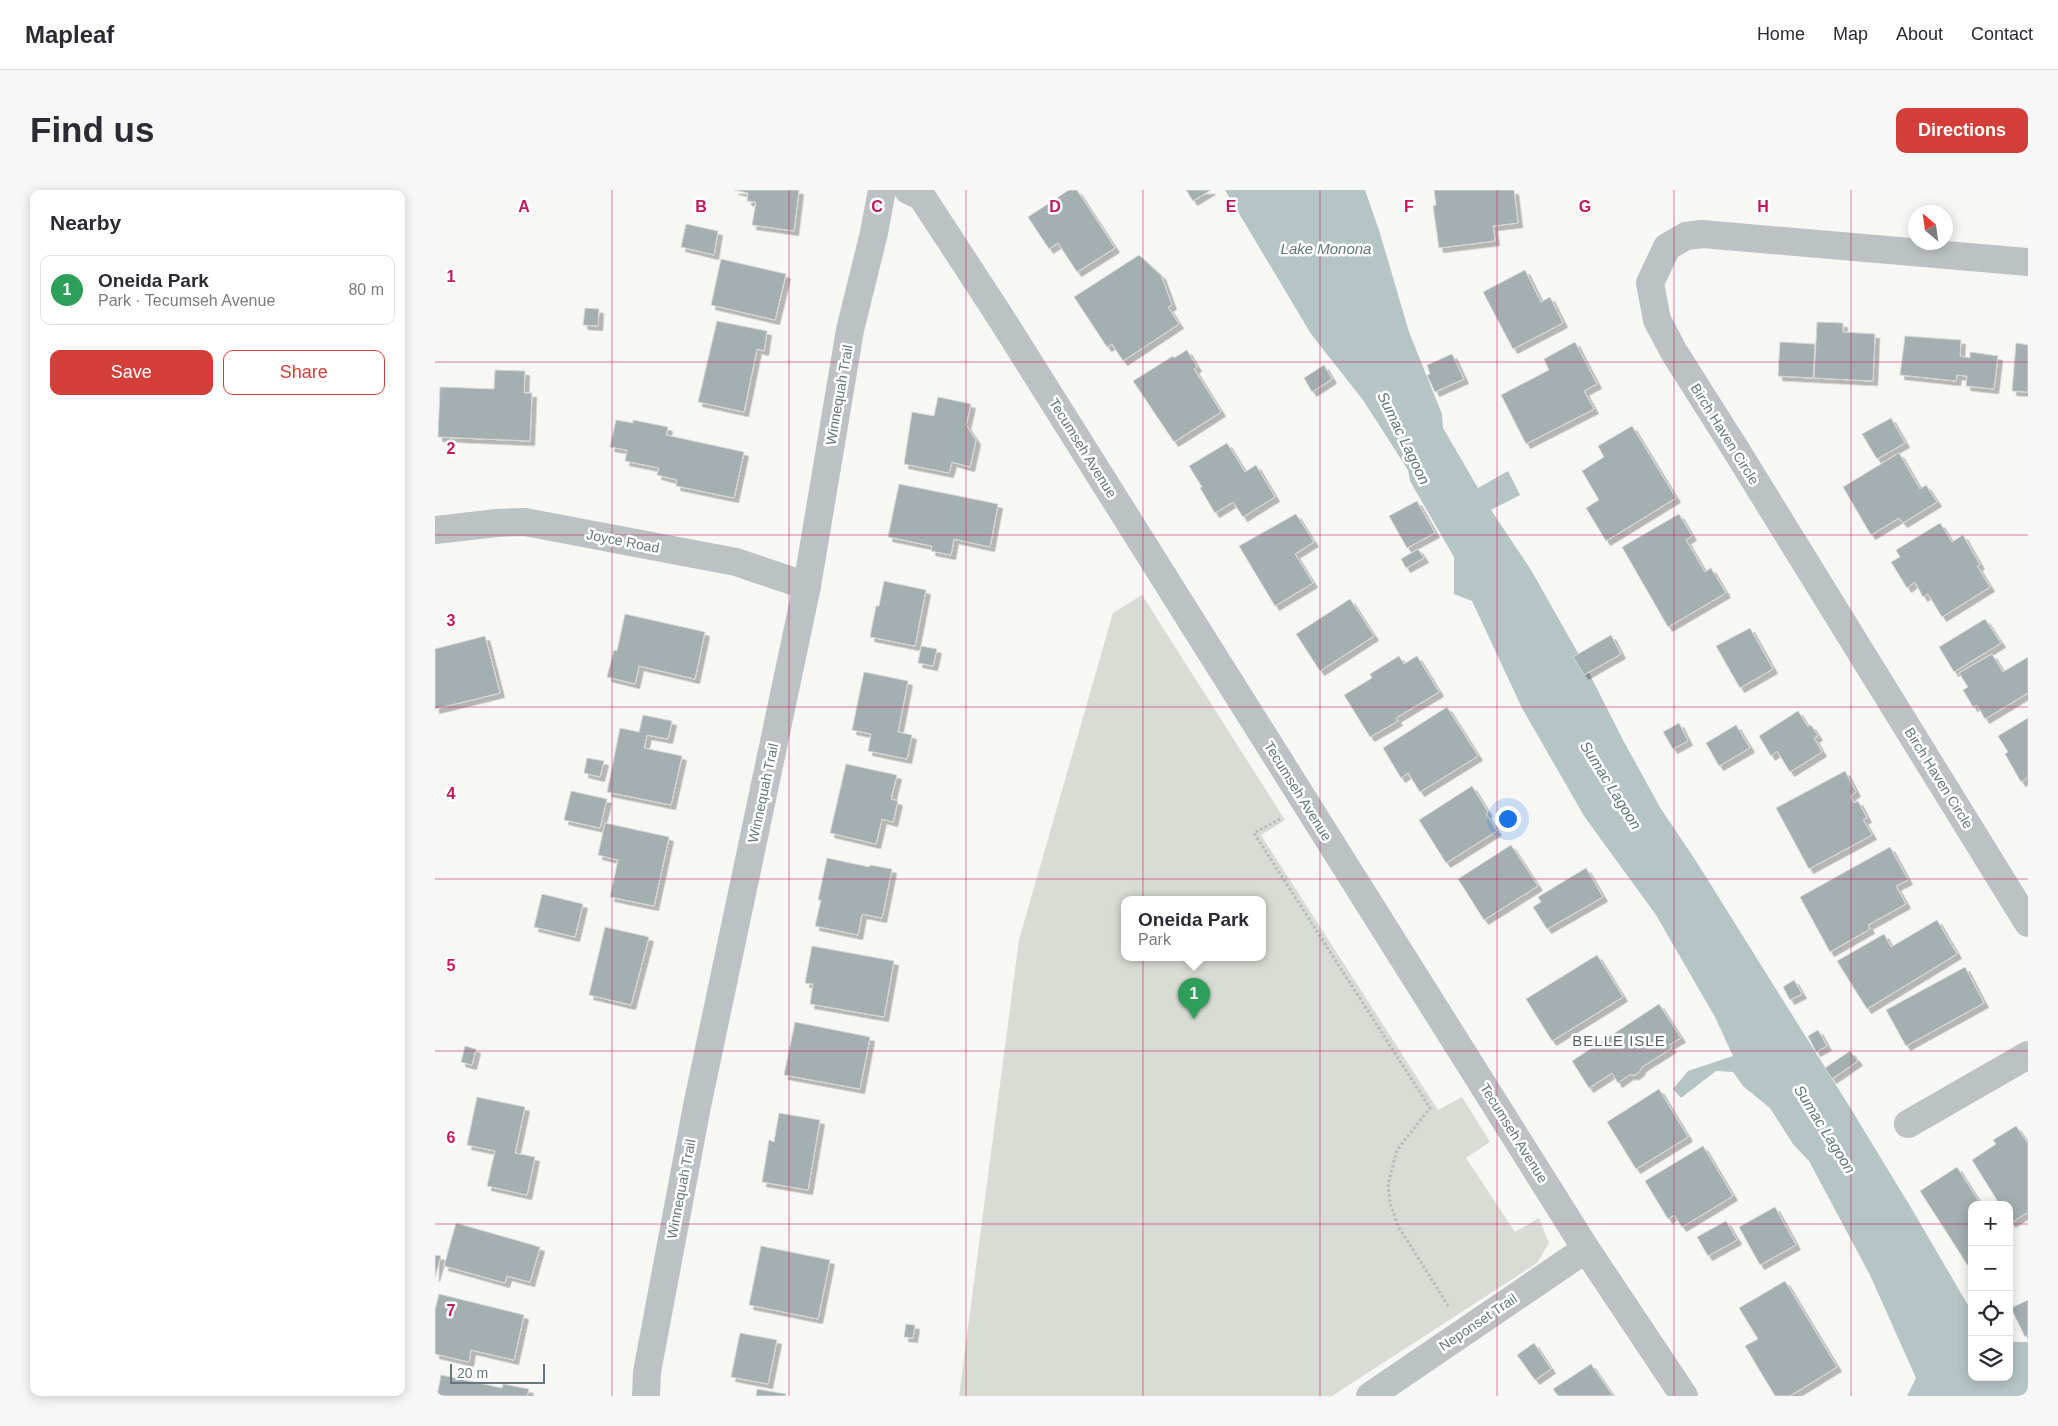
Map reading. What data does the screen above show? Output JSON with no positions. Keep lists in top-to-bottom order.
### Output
{
  "streets": {
    "street": [
      "Winnequah Trail",
      "Birch Haven Circle",
      "Tecumseh Avenue",
      "Joyce Road",
      "Neponset Trail"
    ]
  },
  "crossings": [
    ["Winnequah Trail", "Joyce Road"],
    ["Tecumseh Avenue", "Neponset Trail"]
  ],
  "districts": ["BELLE ISLE"],
  "water": ["Lake Monona", "Sumac Lagoon"],
  "scale_bar": "20 m",
  "north": "top left",
  "page": {
    "header": "Mapleaf",
    "nav": [
      "Home",
      "Map",
      "About",
      "Contact"
    ],
    "buttons": [
      "Directions",
      ["Save", "Share"]
    ],
    "title": "Find us",
    "heading": "Nearby",
    "list": [
      {
        "mark": "1",
        "name": "Oneida Park",
        "note": "Park · Tecumseh Avenue",
        "value": "80 m"
      }
    ],
    "popup": ["Oneida Park", "Park"],
    "pins": "1",
    "map_buttons": ["+", "−"],
    "scale": "20 m"
  },
  "grid": {
    "columns": [
      "A",
      "B",
      "C",
      "D",
      "E",
      "F",
      "G",
      "H"
    ],
    "rows": [
      "1",
      "2",
      "3",
      "4",
      "5",
      "6",
      "7"
    ]
  }
}
